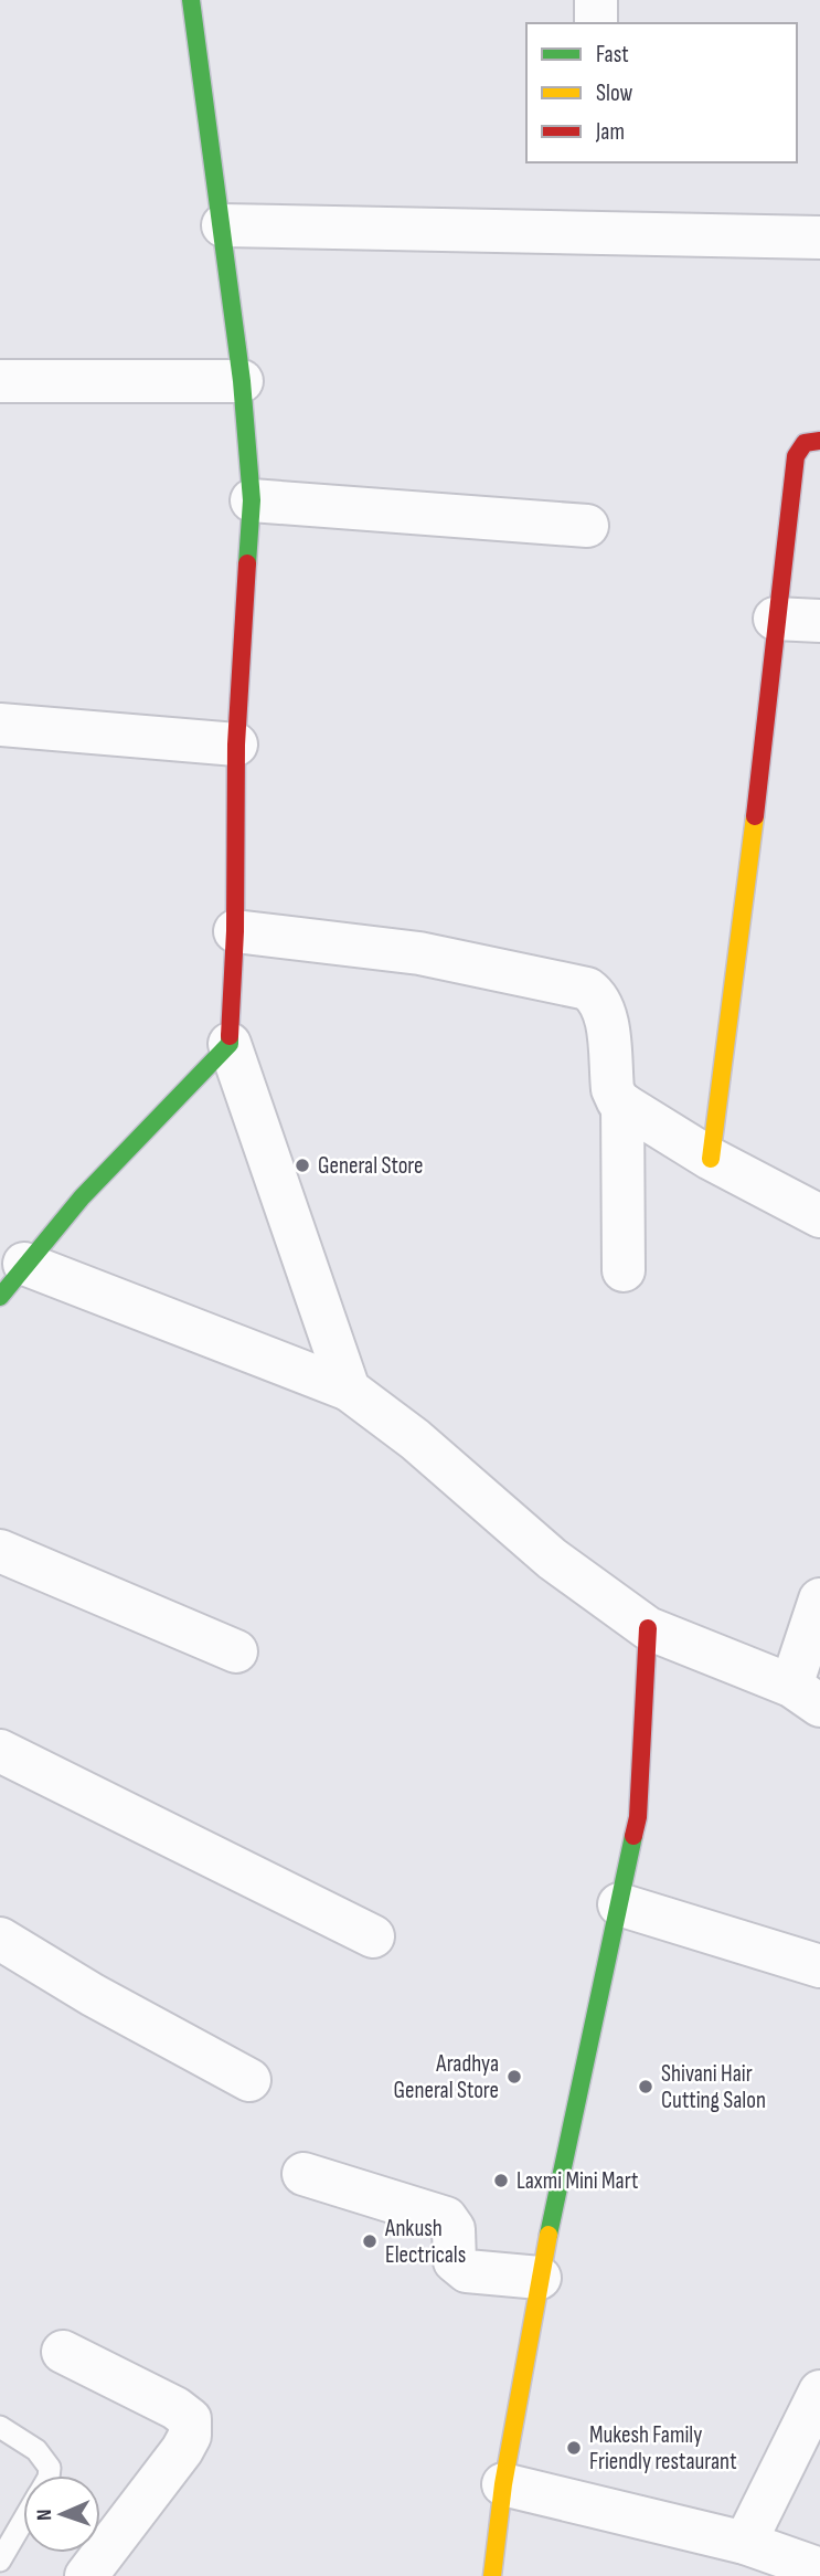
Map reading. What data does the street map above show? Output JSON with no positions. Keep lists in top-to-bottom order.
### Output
{
  "places": [
    "General Store",
    "Aradhya General Store",
    "Shivani Hair Cutting Salon",
    "Laxmi Mini Mart",
    "Ankush Electricals",
    "Mukesh Family Friendly restaurant"
  ],
  "legend": ["Fast", "Slow", "Jam"],
  "north": "left"
}
